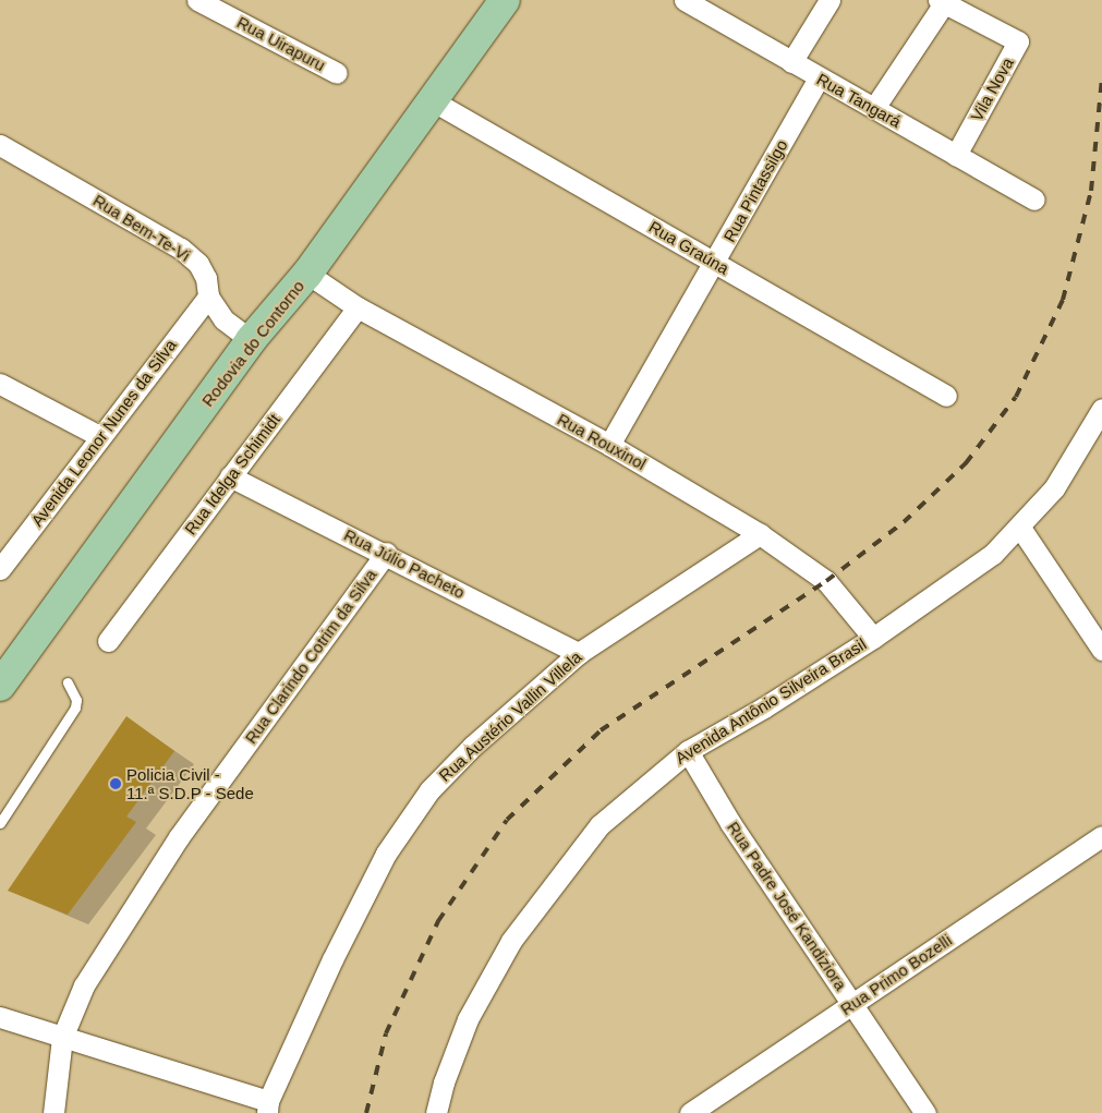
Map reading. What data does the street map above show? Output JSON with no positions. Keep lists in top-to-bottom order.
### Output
{
  "streets": {
    "main road": ["Rodovia do Contorno"],
    "street": [
      "Rua Uirapuru",
      "Vila Nova",
      "Rua Tangará",
      "Rua Pintassilgo",
      "Rua Bem-Te-Vi",
      "Rua Graúna",
      "Avenida Leonor Nunes da Silva",
      "Rua Rouxinol",
      "Rua Idelga Schimidt",
      "Rua Júlio Pacheto",
      "Rua Clarindo Cotrim da Silva",
      "Avenida Antônio Silveira Brasil",
      "Rua Austério Vallin Villela",
      "Rua Padre José Kandiziora",
      "Rua Primo Bozelli"
    ]
  },
  "crossings": [
    ["Vila Nova", "Rua Tangará"],
    ["Rua Tangará", "Rua Pintassilgo"],
    ["Rua Pintassilgo", "Rua Graúna"],
    ["Rua Pintassilgo", "Rua Rouxinol"],
    ["Rua Bem-Te-Vi", "Rodovia do Contorno"],
    ["Rua Bem-Te-Vi", "Avenida Leonor Nunes da Silva"],
    ["Rua Graúna", "Rodovia do Contorno"],
    ["Rodovia do Contorno", "Rua Rouxinol"],
    ["Rua Rouxinol", "Rua Idelga Schimidt"],
    ["Rua Rouxinol", "Avenida Antônio Silveira Brasil"],
    ["Rua Rouxinol", "Rua Austério Vallin Villela"],
    ["Rua Idelga Schimidt", "Rua Júlio Pacheto"],
    ["Rua Júlio Pacheto", "Rua Clarindo Cotrim da Silva"],
    ["Rua Júlio Pacheto", "Rua Austério Vallin Villela"],
    ["Avenida Antônio Silveira Brasil", "Rua Padre José Kandiziora"],
    ["Rua Padre José Kandiziora", "Rua Primo Bozelli"]
  ],
  "places": ["Policia Civil - 11.ª S.D.P - Sede"]
}
